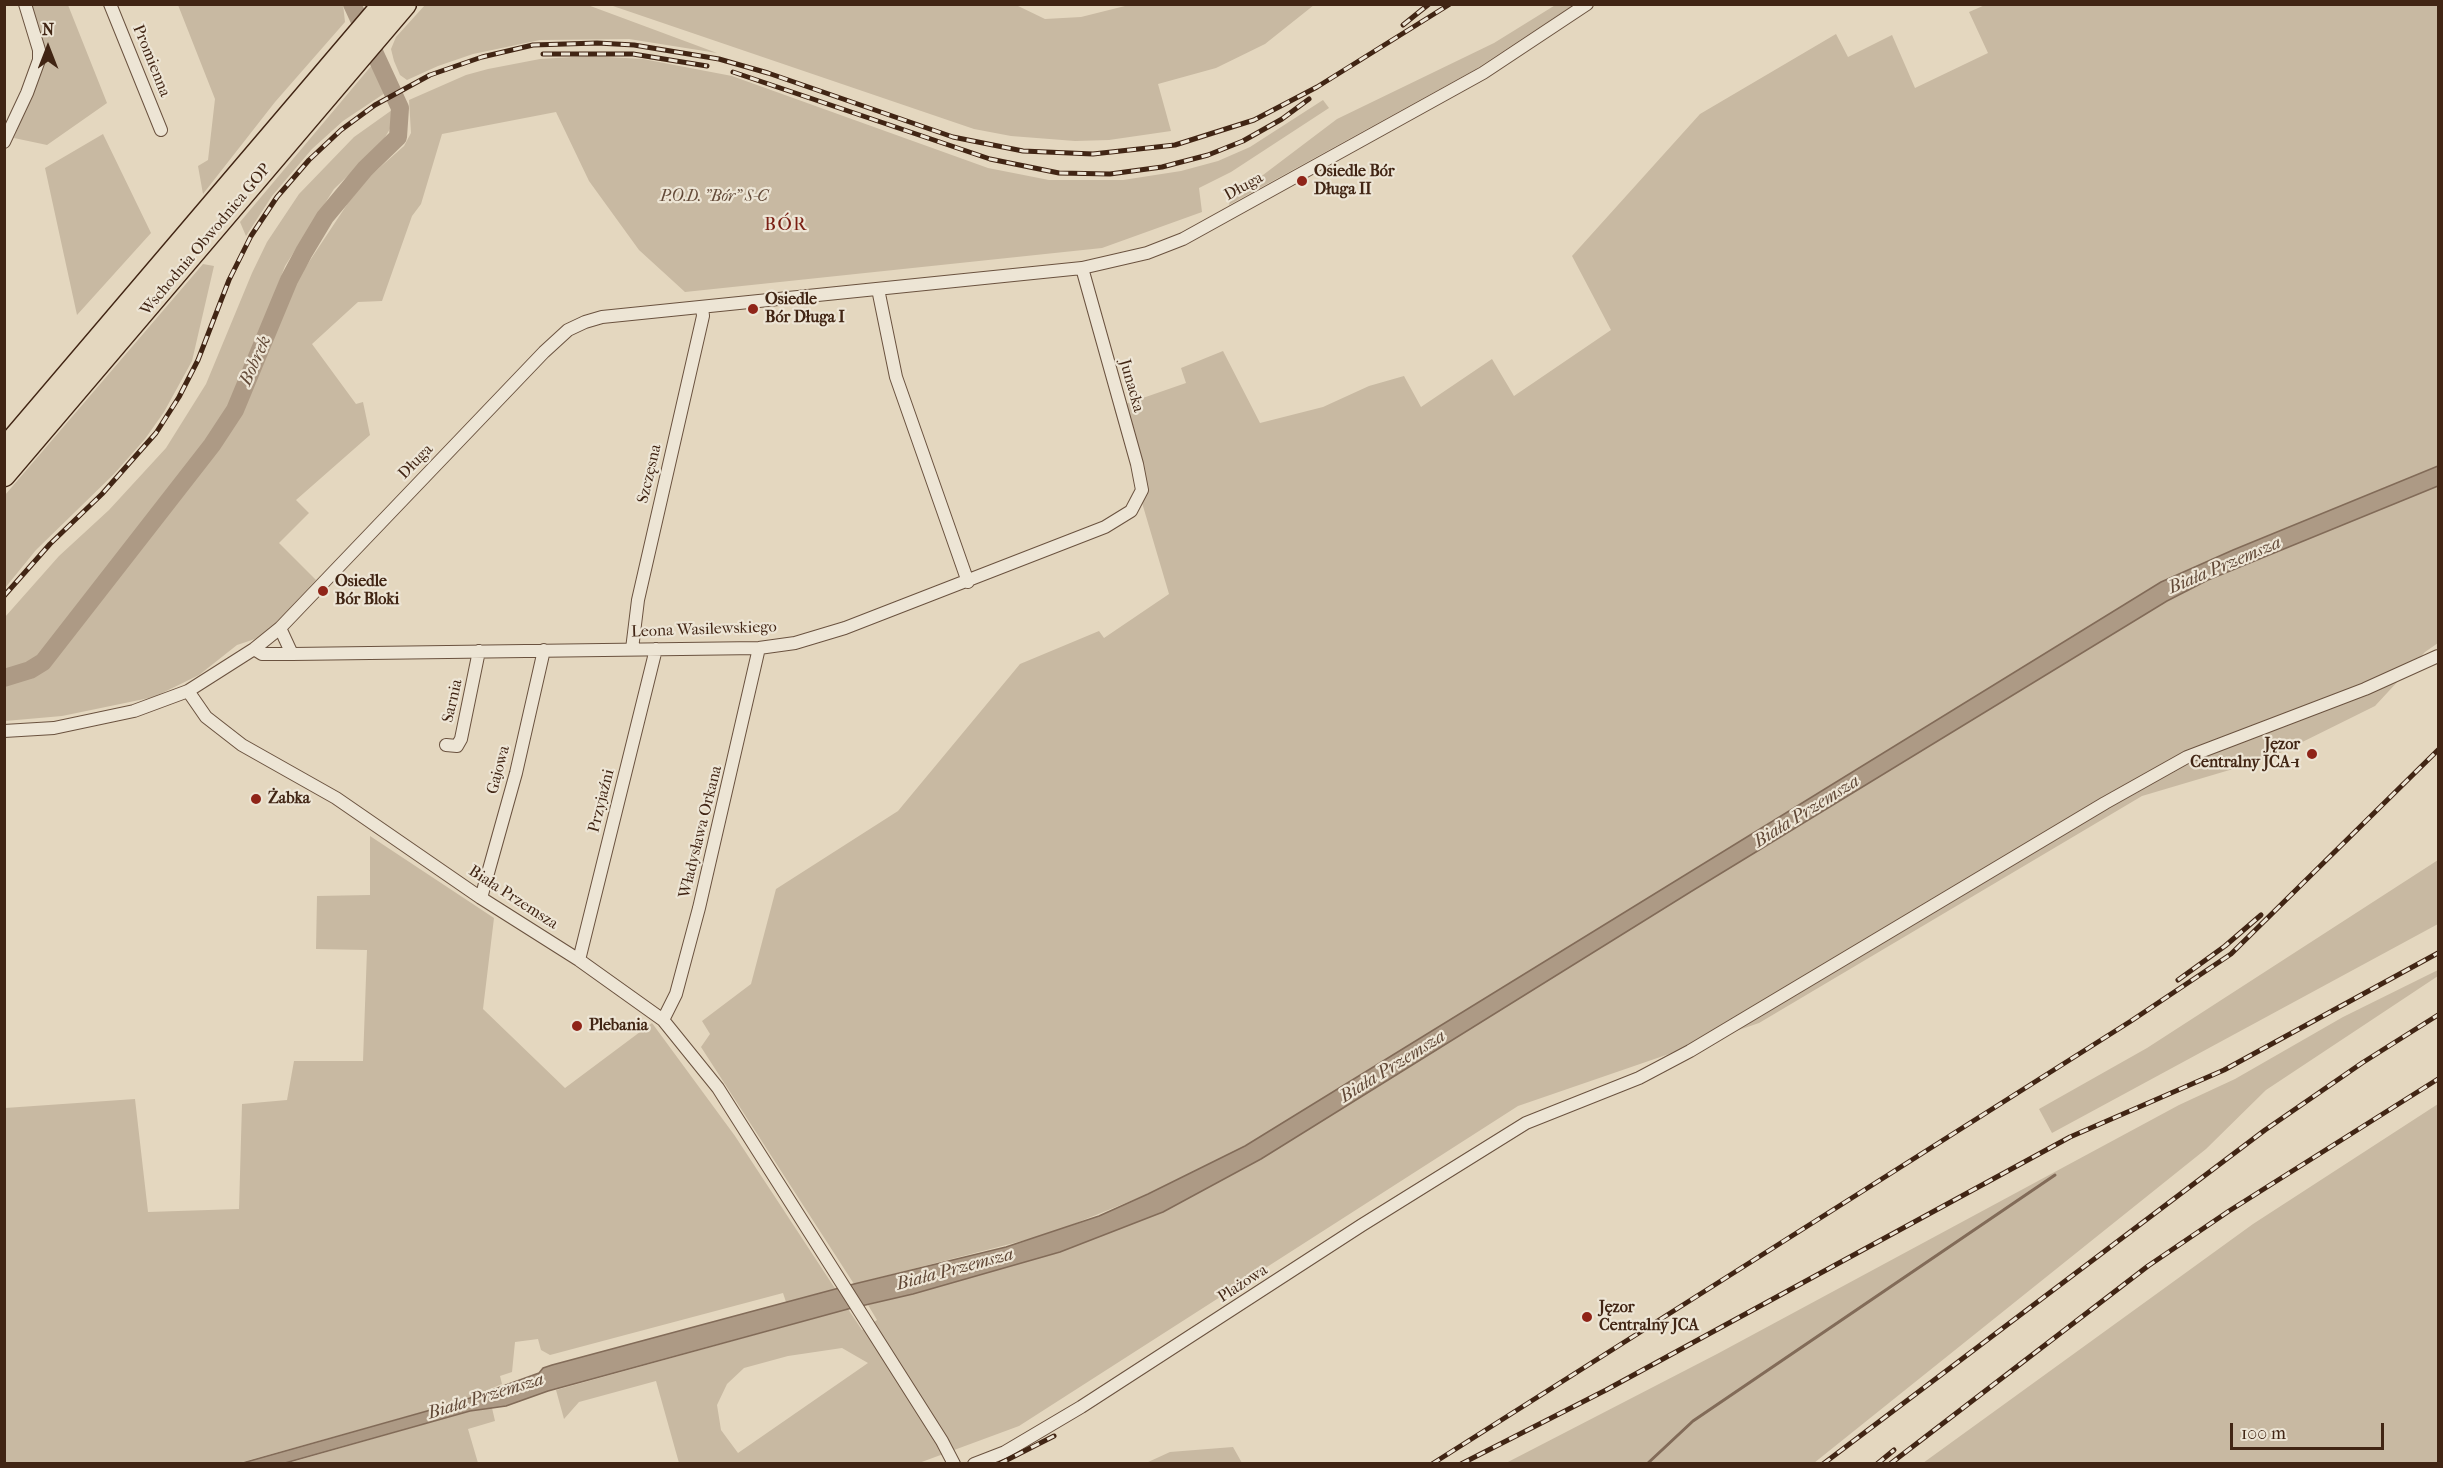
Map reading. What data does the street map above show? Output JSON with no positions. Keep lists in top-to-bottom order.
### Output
{
  "streets": {
    "highway": ["Wschodnia Obwodnica GOP"],
    "street": [
      "Promienna",
      "Długa",
      "Junacka",
      "Szczęsna",
      "Leona Wasilewskiego",
      "Sarnia",
      "Gajowa",
      "Przyjaźni",
      "Władysława Orkana",
      "Biała Przemsza",
      "Plażowa"
    ]
  },
  "crossings": [
    ["Długa", "Junacka"],
    ["Długa", "Szczęsna"],
    ["Długa", "Leona Wasilewskiego"],
    ["Długa", "Biała Przemsza"],
    ["Junacka", "Leona Wasilewskiego"],
    ["Szczęsna", "Leona Wasilewskiego"],
    ["Leona Wasilewskiego", "Sarnia"],
    ["Leona Wasilewskiego", "Gajowa"],
    ["Leona Wasilewskiego", "Przyjaźni"],
    ["Leona Wasilewskiego", "Władysława Orkana"],
    ["Gajowa", "Biała Przemsza"],
    ["Przyjaźni", "Biała Przemsza"],
    ["Władysława Orkana", "Biała Przemsza"]
  ],
  "districts": ["BÓR"],
  "water": ["Bobrek", "Biała Przemsza"],
  "parks": ["P.O.D. \"Bór\" S-C"],
  "places": [
    "Osiedle Bór Długa II",
    "Osiedle Bór Długa I",
    "Osiedle Bór Bloki",
    "Jęzor Centralny JCA-1",
    "Żabka",
    "Plebania",
    "Jęzor Centralny JCA"
  ],
  "scale_bar": "100 m",
  "north": "top"
}
